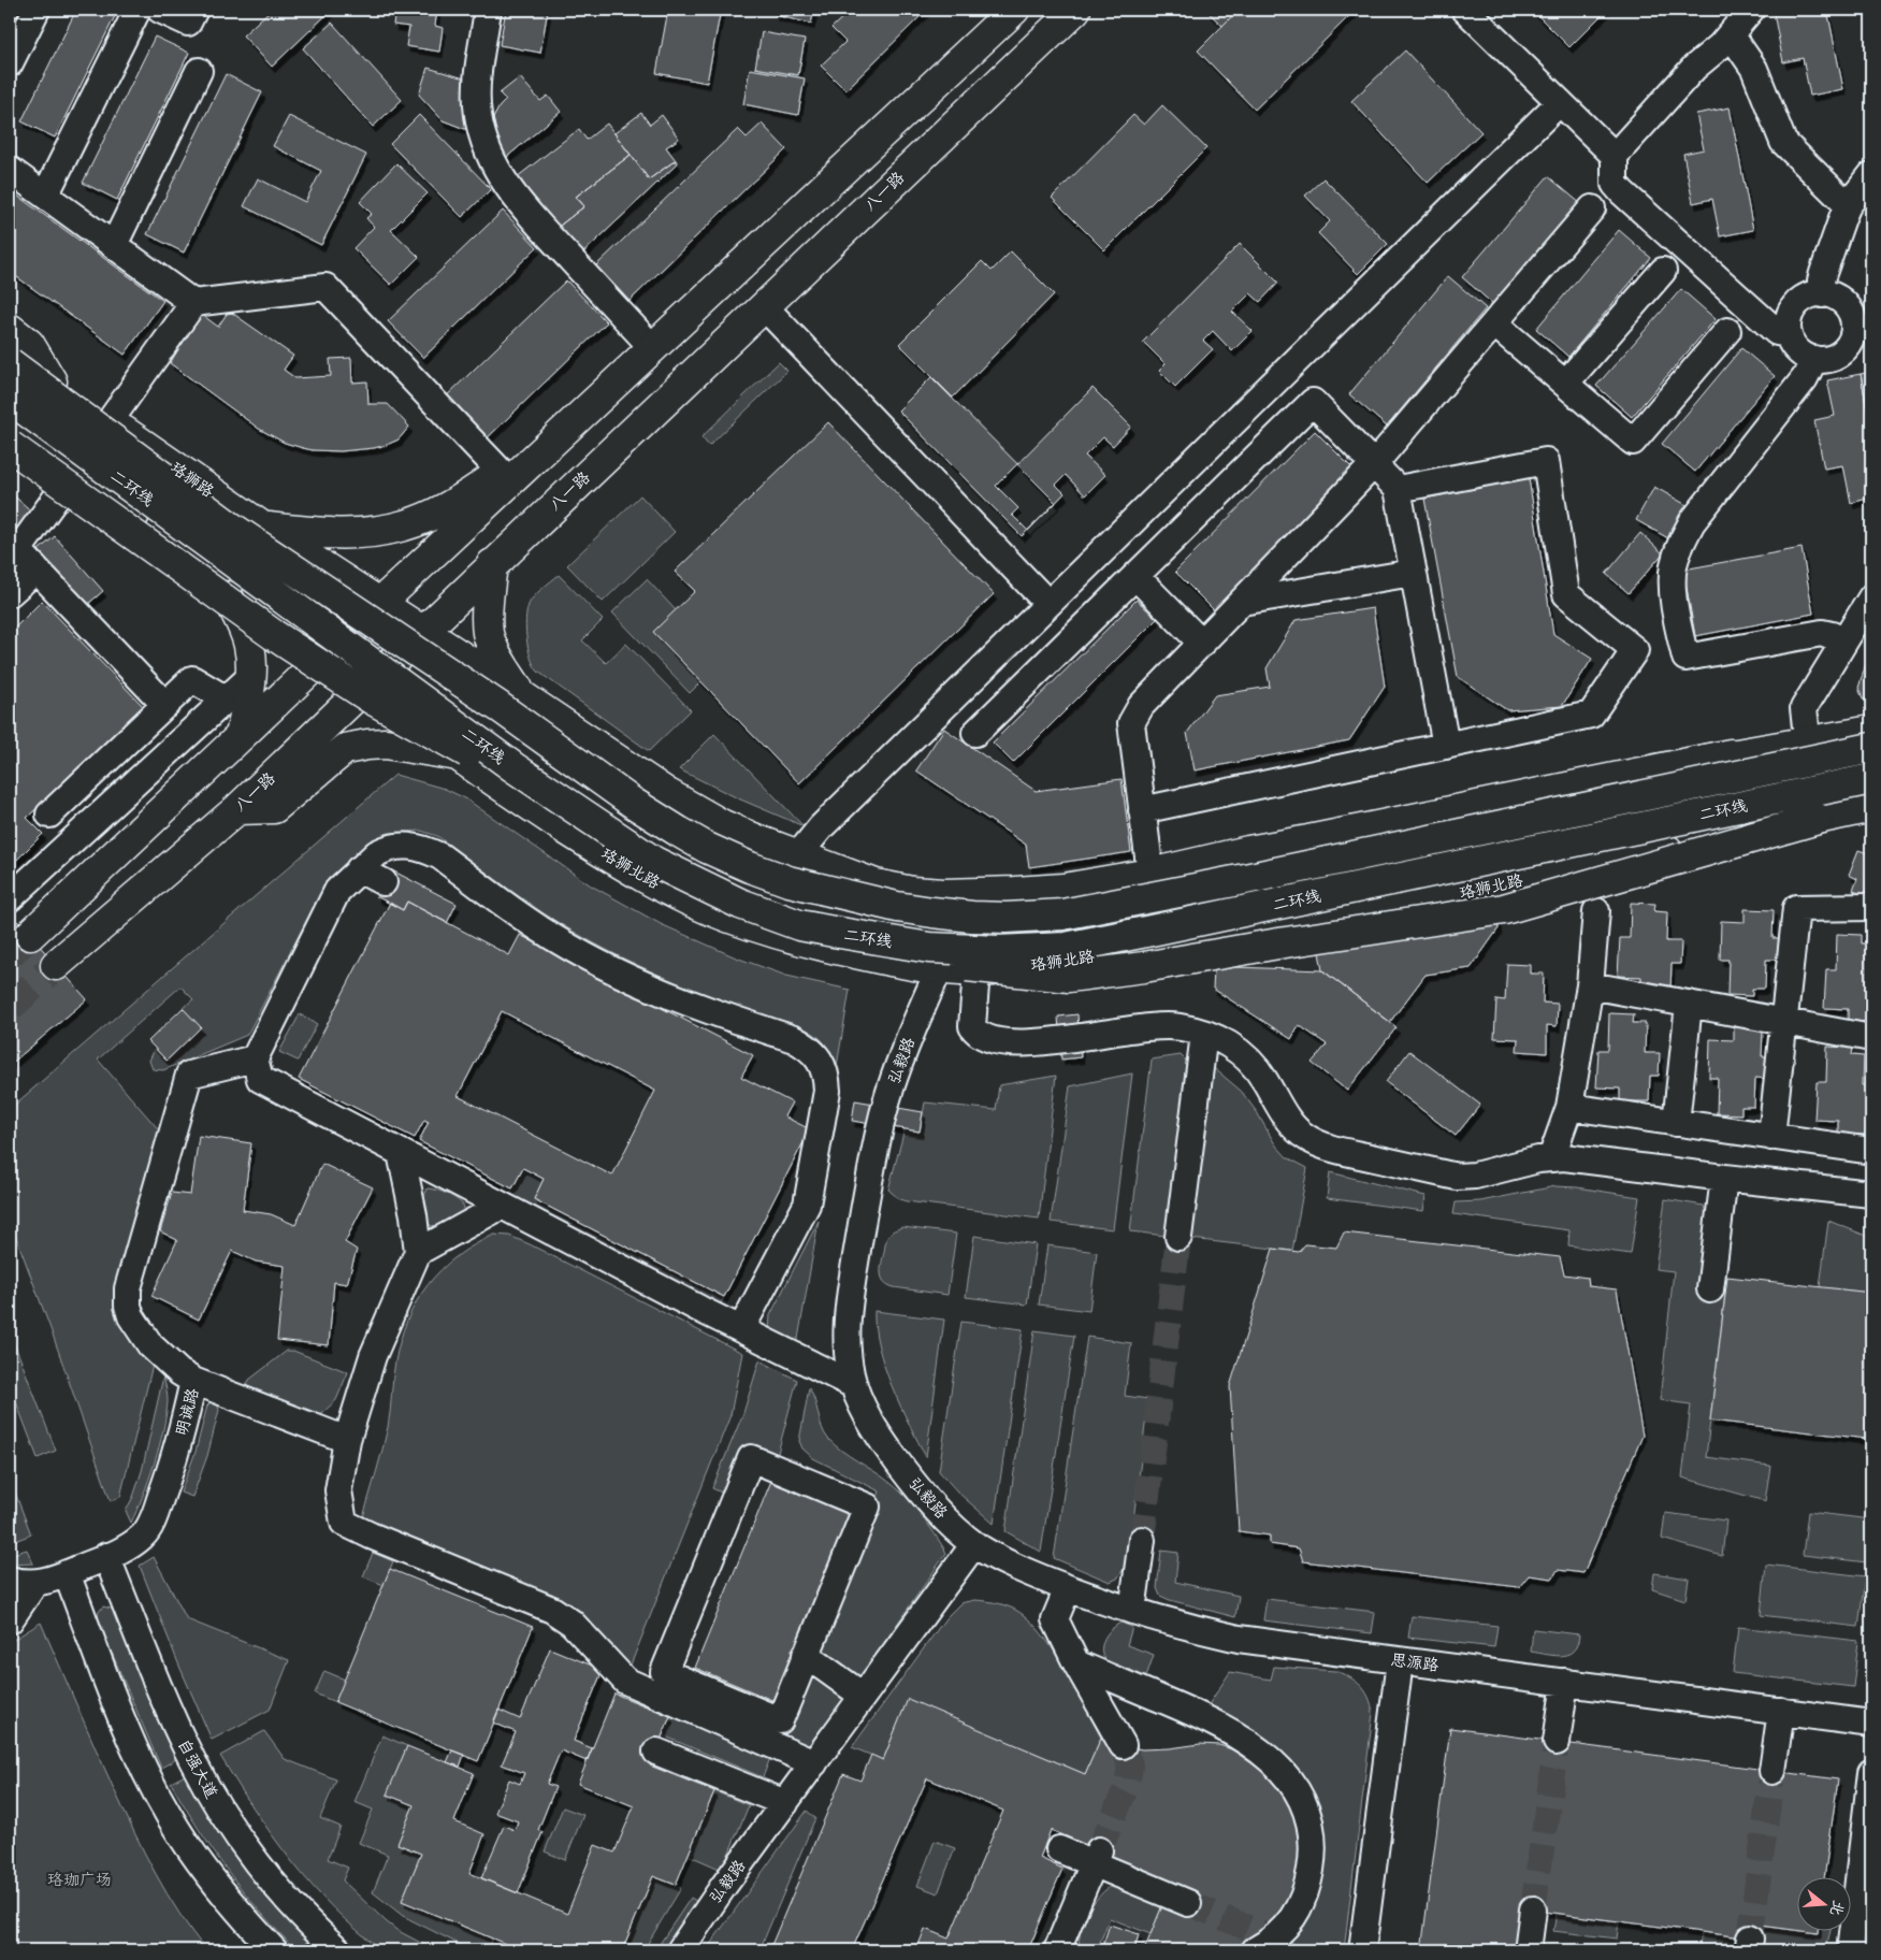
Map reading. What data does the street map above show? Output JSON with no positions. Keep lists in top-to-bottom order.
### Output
{
  "streets": {
    "main road": [
      "八一路",
      "珞狮路",
      "二环线",
      "珞狮北路"
    ],
    "street": [
      "弘毅路",
      "明诚路",
      "思源路",
      "自强大道"
    ]
  },
  "crossings": [
    ["八一路", "珞狮北路"],
    ["珞狮北路", "弘毅路"],
    ["弘毅路", "思源路"],
    ["明诚路", "自强大道"]
  ],
  "parks": ["珞珈广场"],
  "north": "right"
}
